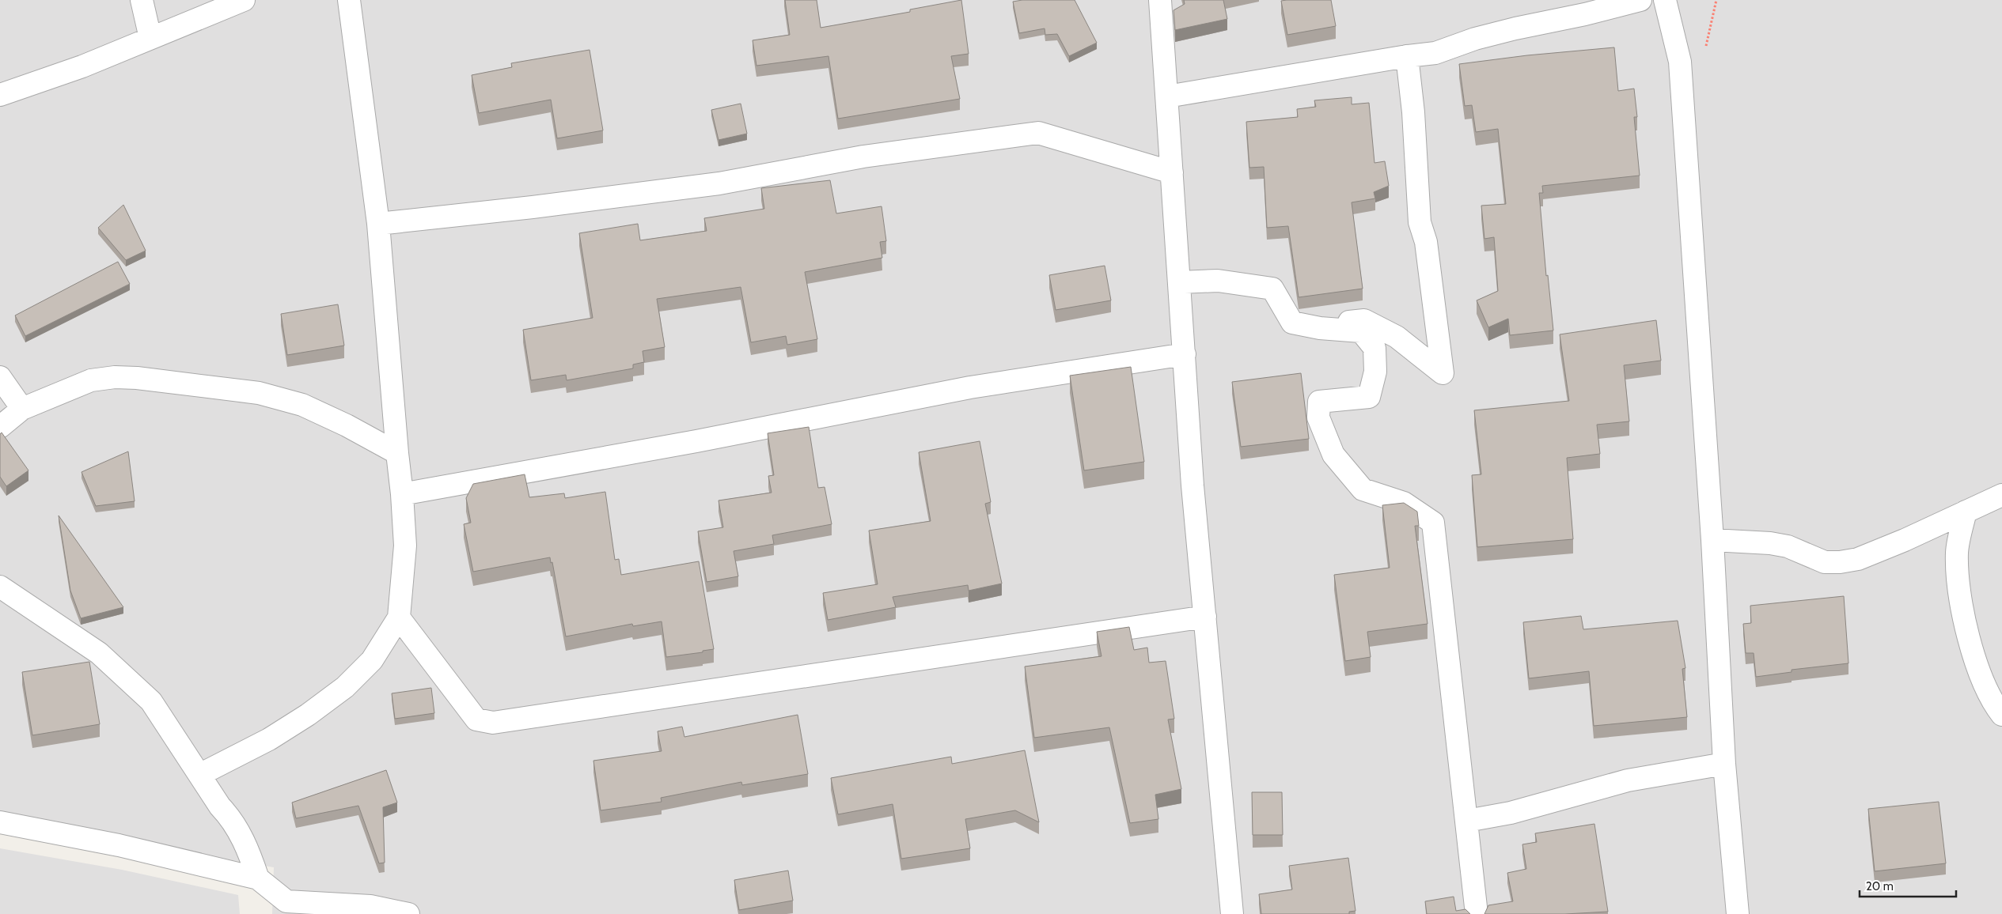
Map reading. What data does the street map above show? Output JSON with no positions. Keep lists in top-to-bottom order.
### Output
{
  "scale_bar": "20 m"
}
